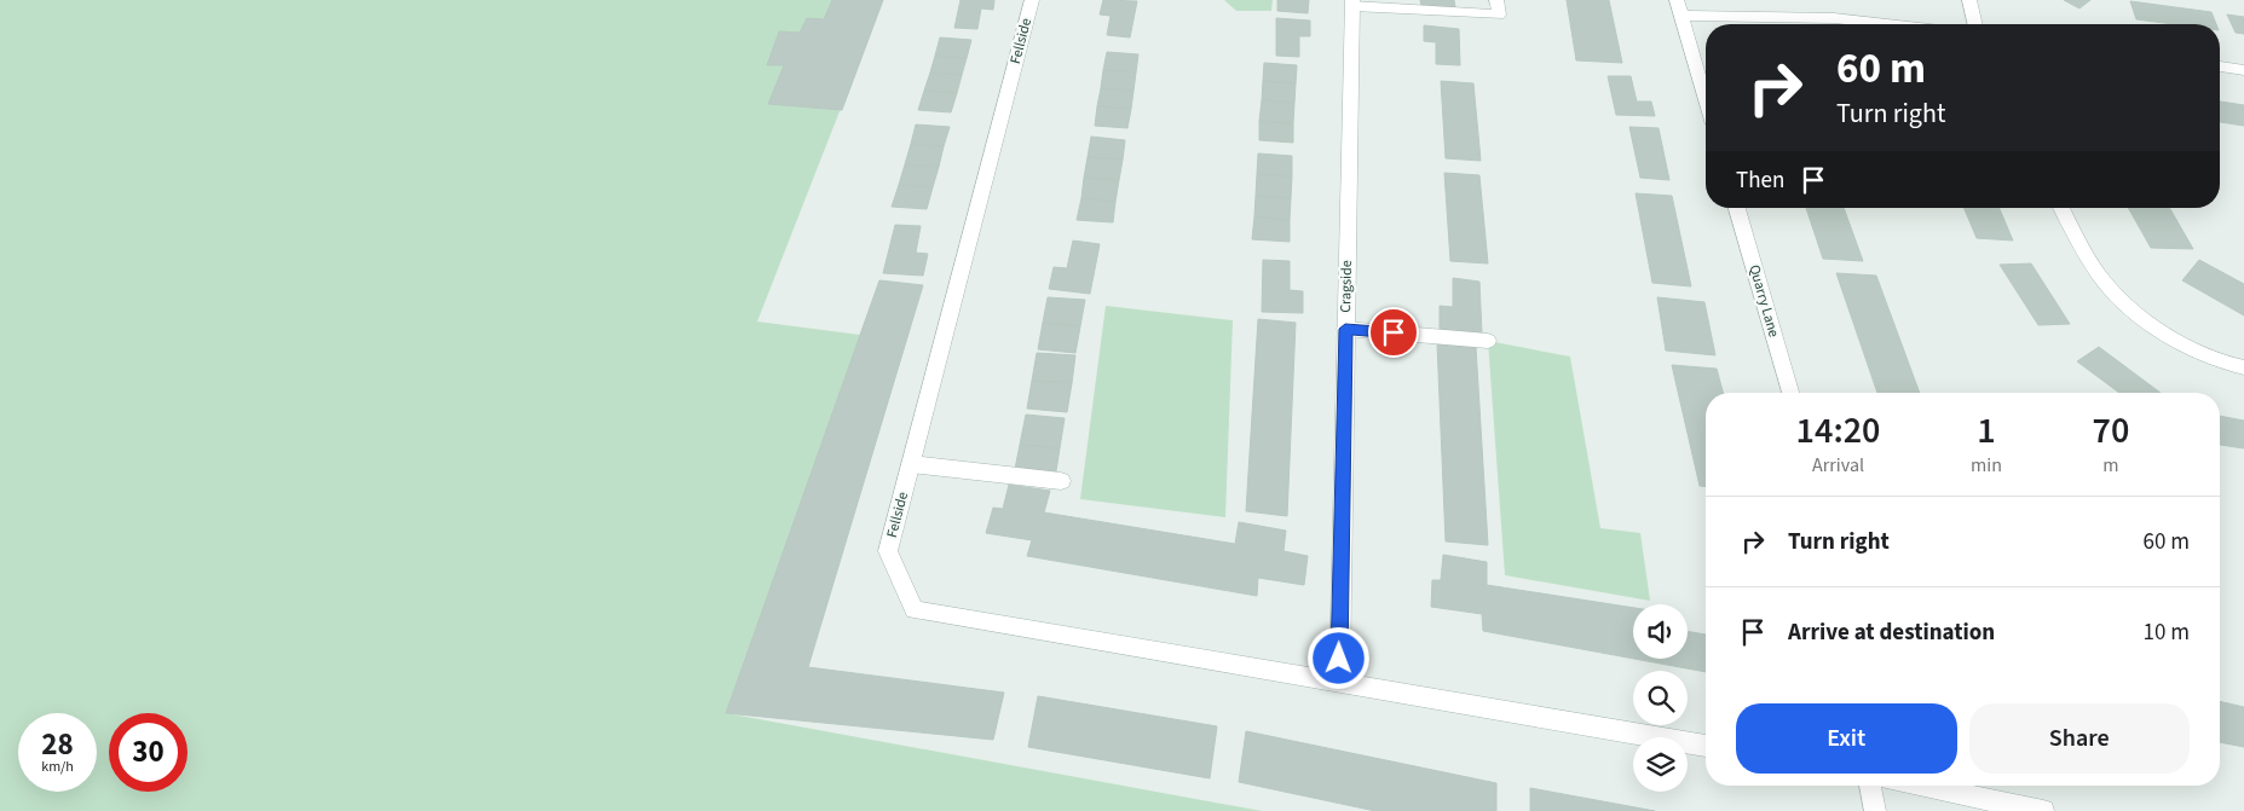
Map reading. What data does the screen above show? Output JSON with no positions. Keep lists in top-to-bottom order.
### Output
{
  "streets": {
    "street": ["Fellside", "Cragside", "Quarry Lane"]
  },
  "crossings": [
    ["Fellside", "Cragside"]
  ],
  "page": {
    "turn": ["60 m", "Turn right"],
    "then": "Then",
    "eta": [
      "14:20",
      "Arrival",
      "1",
      "min",
      "70",
      "m"
    ],
    "list": [
      {
        "name": "Turn right",
        "value": "60 m"
      },
      {
        "name": "Arrive at destination",
        "value": "10 m"
      }
    ],
    "buttons": ["Exit", "Share"],
    "speed": "28 km/h",
    "limit": "30"
  }
}
